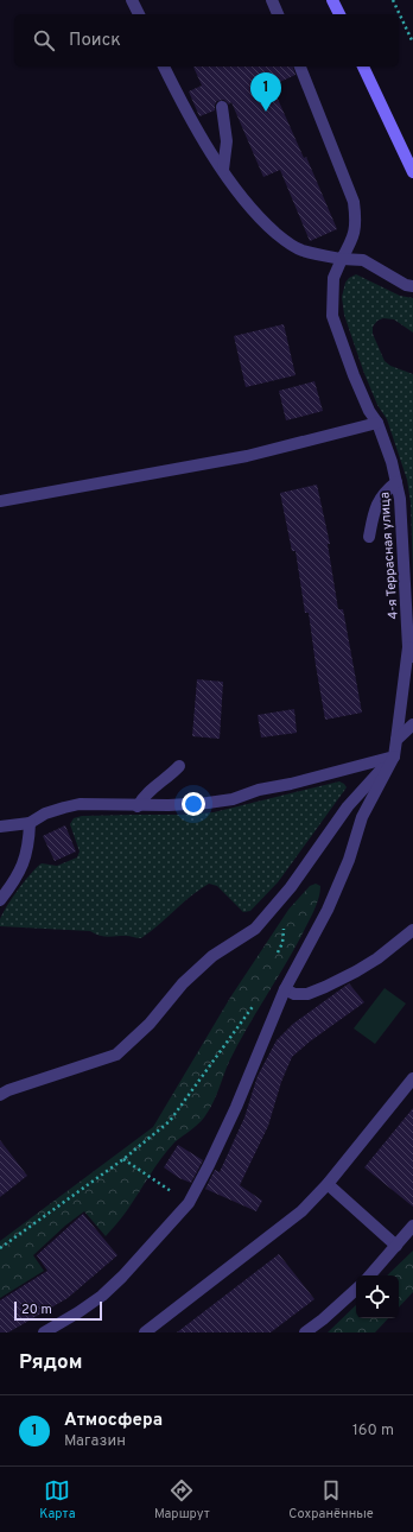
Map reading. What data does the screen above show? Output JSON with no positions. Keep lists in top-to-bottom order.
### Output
{
  "streets": {
    "lane": ["4-я Террасная улица"]
  },
  "scale_bar": "20 m",
  "page": {
    "search": "Поиск",
    "pins": "1",
    "scale": "20 m",
    "heading": "Рядом",
    "list": [
      {
        "mark": "1",
        "name": "Атмосфера",
        "note": "Магазин",
        "value": "160 m"
      }
    ],
    "nav": ["Карта", "Маршрут", "Сохранённые"]
  }
}
